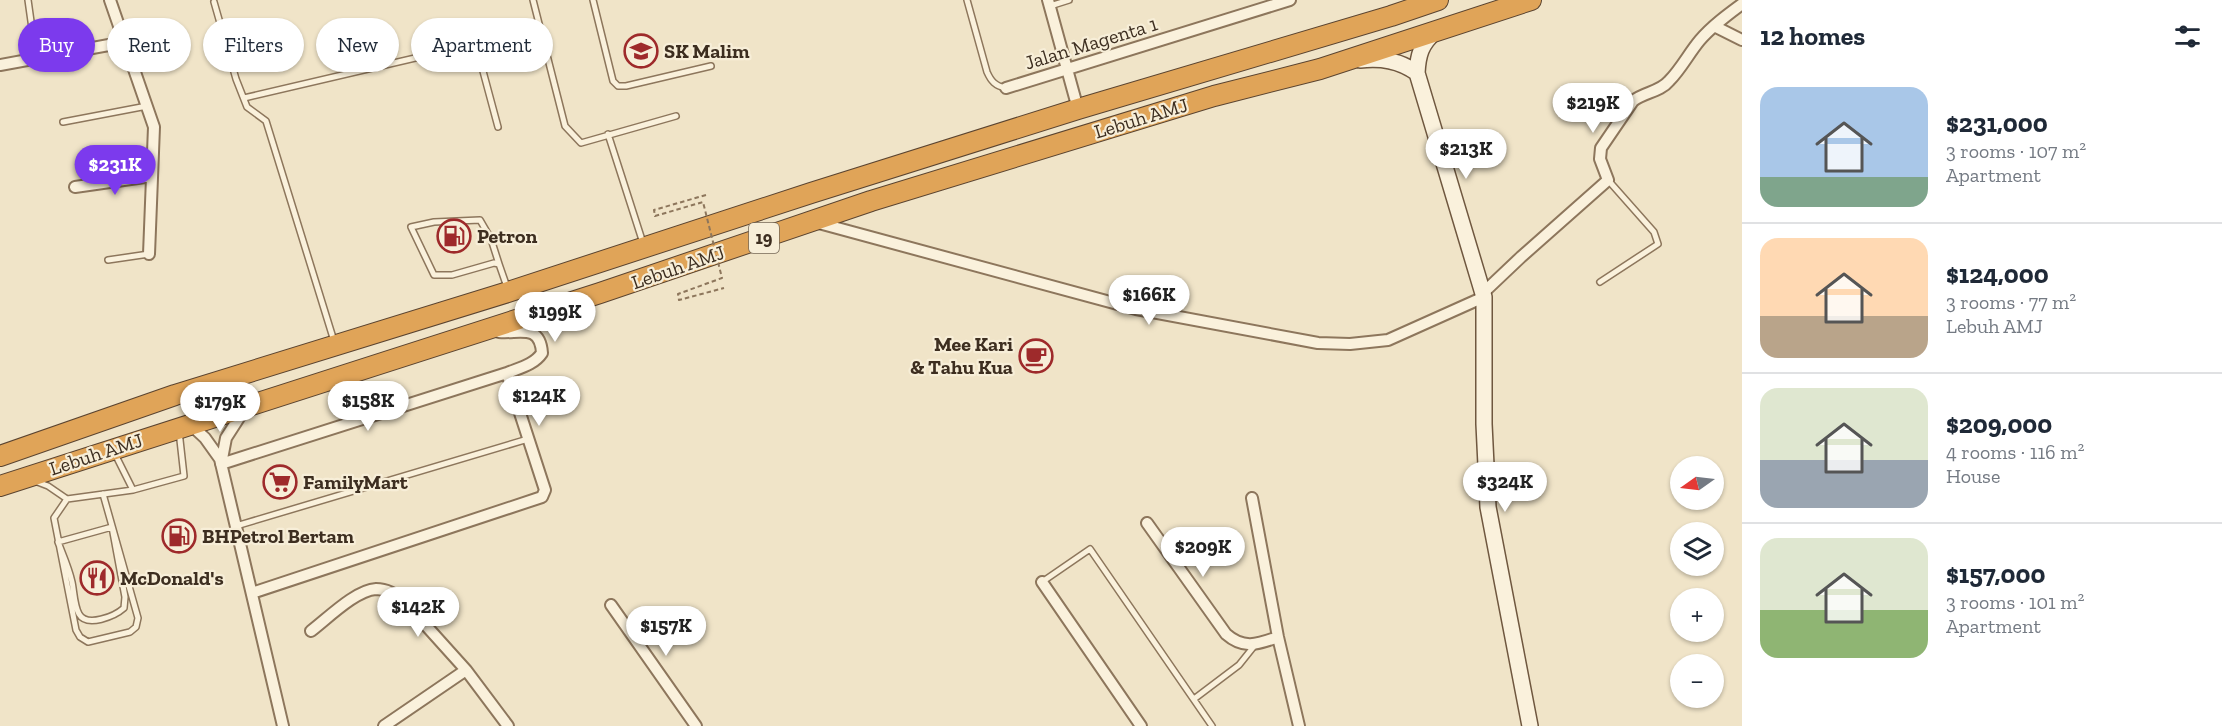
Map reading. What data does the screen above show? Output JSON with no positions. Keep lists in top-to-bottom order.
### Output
{
  "streets": {
    "highway": ["Lebuh AMJ", "19"],
    "street": ["Jalan Magenta 1"]
  },
  "places": {
    "school or university": ["SK Malim"],
    "fuel station": ["Petron", "BHPetrol Bertam"],
    "cafe": ["Mee Kari & Tahu Kua"],
    "supermarket": ["FamilyMart"],
    "restaurant": ["McDonald's"]
  },
  "north": "left",
  "page": {
    "heading": "12 homes",
    "chip": [
      "Buy",
      "Rent",
      "Filters",
      "New",
      "Apartment"
    ],
    "list": [
      {
        "name": "$231,000",
        "note": "3 rooms · 107 m² · Apartment"
      },
      {
        "name": "$124,000",
        "note": "3 rooms · 77 m² · Lebuh AMJ"
      },
      {
        "name": "$209,000",
        "note": "4 rooms · 116 m² · House"
      },
      {
        "name": "$157,000",
        "note": "3 rooms · 101 m² · Apartment"
      }
    ],
    "price": [
      "$219K",
      "$213K",
      "$231K",
      "$166K",
      "$199K",
      "$124K",
      "$158K",
      "$179K",
      "$324K",
      "$209K",
      "$142K",
      "$157K"
    ],
    "map_buttons": ["+", "−"]
  }
}
